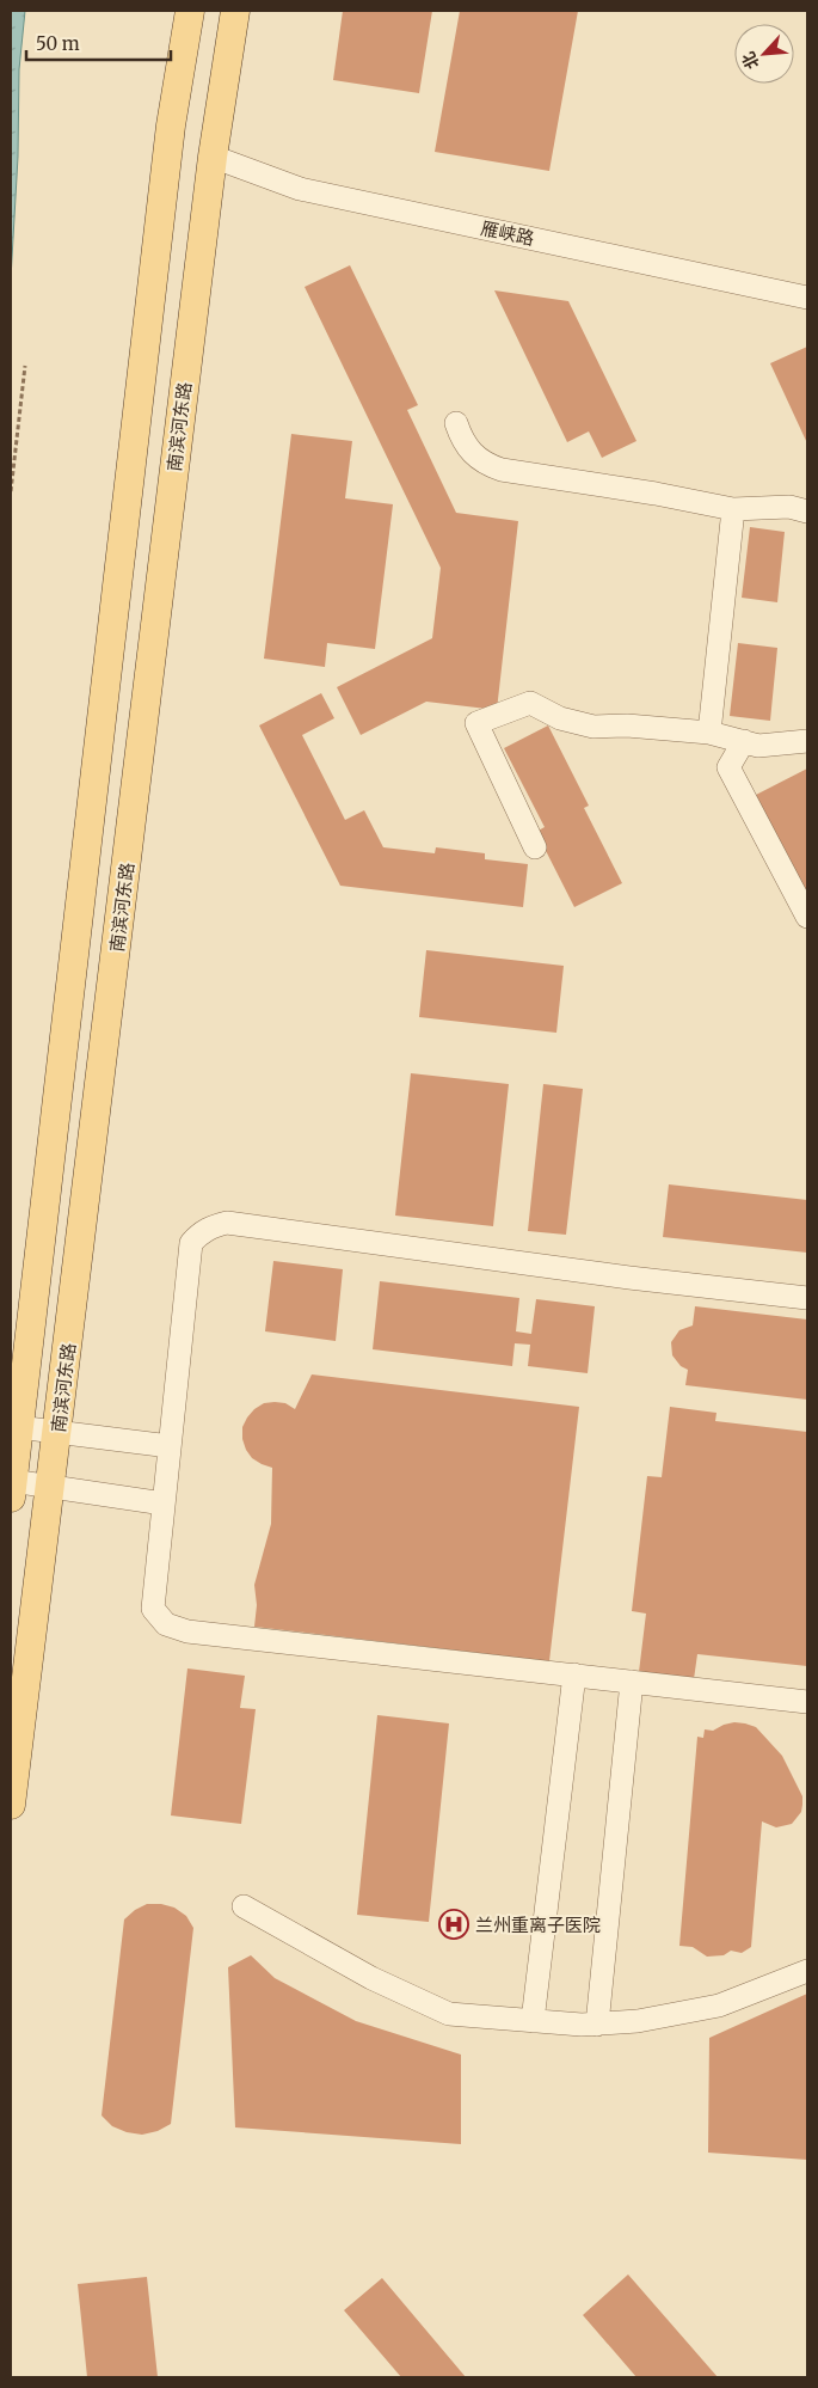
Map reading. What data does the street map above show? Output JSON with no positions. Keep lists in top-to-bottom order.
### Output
{
  "streets": {
    "main road": ["南滨河东路"],
    "street": ["雁峡路"]
  },
  "crossings": [
    ["雁峡路", "南滨河东路"]
  ],
  "places": {
    "hospital": ["兰州重离子医院"]
  },
  "scale_bar": "50 m",
  "north": "bottom left"
}
